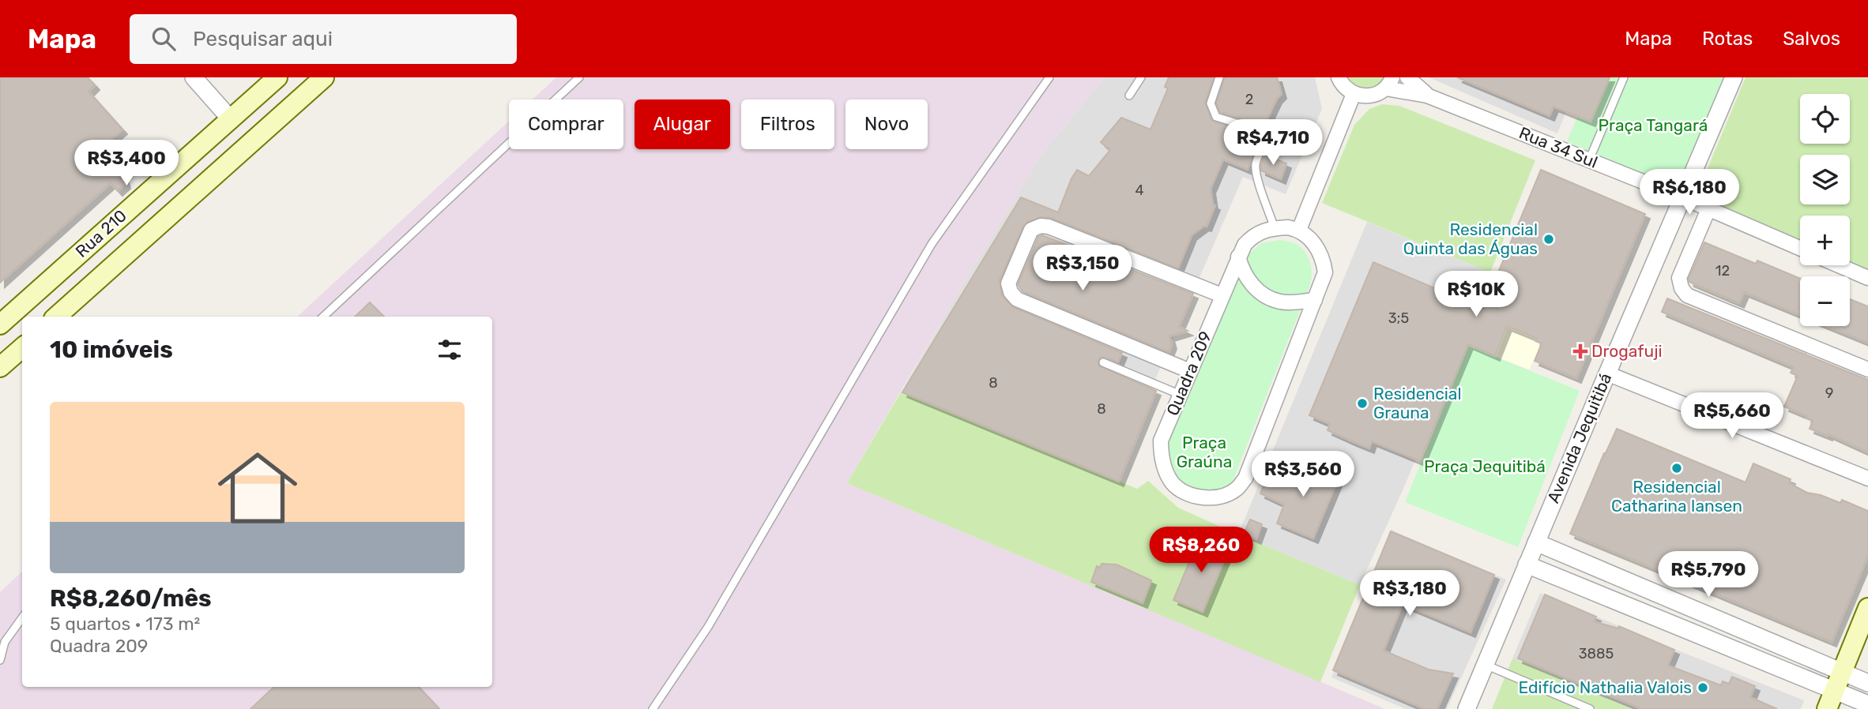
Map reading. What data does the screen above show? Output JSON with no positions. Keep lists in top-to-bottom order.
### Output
{
  "streets": {
    "main road": ["Rua 210"],
    "street": ["Rua 34 Sul", "Quadra 209", "Avenida Jequitibá"]
  },
  "crossings": [
    ["Rua 34 Sul", "Avenida Jequitibá"]
  ],
  "parks": ["Praça Tangará", "Praça Graúna", "Praça Jequitibá"],
  "places": {
    "other": [
      "Residencial Quinta das Águas",
      "Residencial Grauna",
      "Residencial Catharina Iansen",
      "Edifício Nathalia Valois"
    ],
    "health": ["Drogafuji"]
  },
  "house_numbers": [
    "2",
    "4",
    "12",
    "3;5",
    "8",
    "9",
    "8",
    "3885"
  ],
  "page": {
    "header": "Mapa",
    "search": "Pesquisar aqui",
    "nav": ["Mapa", "Rotas", "Salvos"],
    "map_buttons": ["+", "−"],
    "chip": [
      "Comprar",
      "Alugar",
      "Filtros",
      "Novo"
    ],
    "price": [
      "R$4,710",
      "R$3,400",
      "R$6,180",
      "R$3,150",
      "R$10K",
      "R$5,660",
      "R$3,560",
      "R$8,260",
      "R$5,790",
      "R$3,180"
    ],
    "heading": "10 imóveis",
    "list": [
      {
        "name": "R$8,260/mês",
        "note": "5 quartos · 173 m² · Quadra 209"
      }
    ]
  }
}
